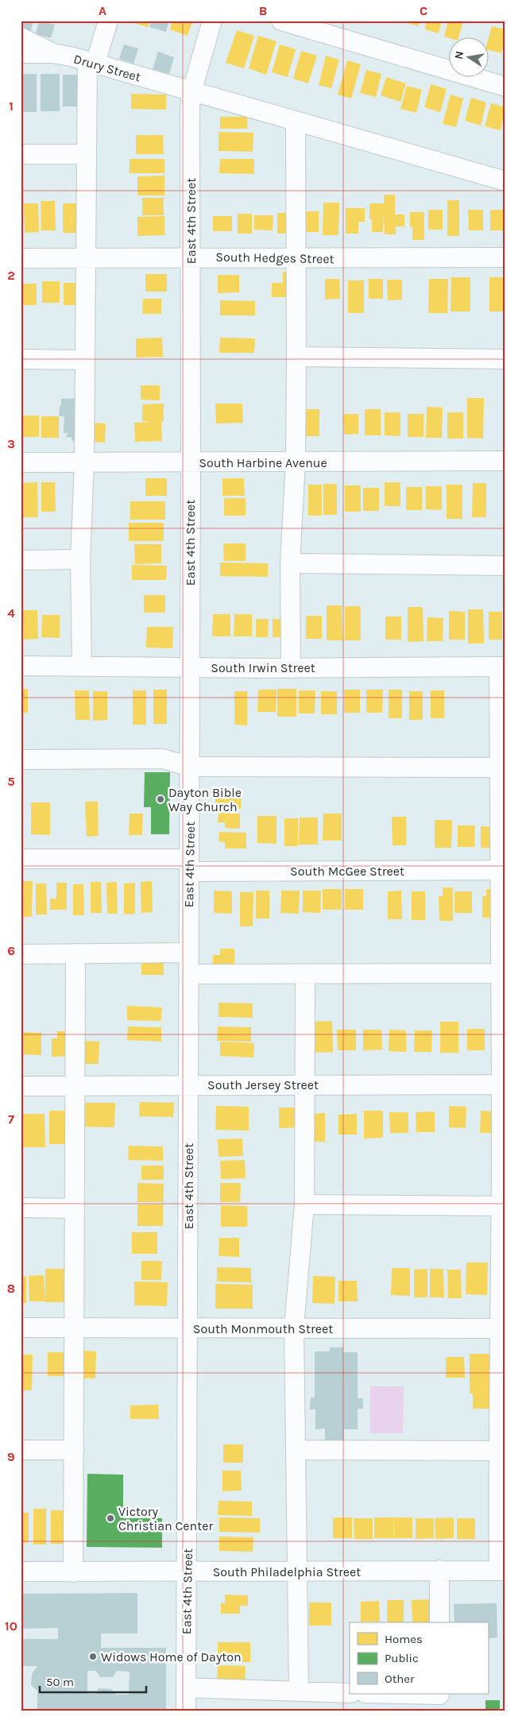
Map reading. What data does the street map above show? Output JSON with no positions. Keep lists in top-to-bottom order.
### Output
{
  "streets": {
    "street": [
      "Drury Street",
      "East 4th Street",
      "South Hedges Street",
      "South Harbine Avenue",
      "South Irwin Street",
      "South McGee Street",
      "South Jersey Street",
      "South Monmouth Street",
      "South Philadelphia Street"
    ]
  },
  "crossings": [
    ["Drury Street", "East 4th Street"],
    ["East 4th Street", "South Hedges Street"],
    ["East 4th Street", "South Harbine Avenue"],
    ["East 4th Street", "South Irwin Street"],
    ["East 4th Street", "South McGee Street"],
    ["East 4th Street", "South Jersey Street"],
    ["East 4th Street", "South Monmouth Street"],
    ["East 4th Street", "South Philadelphia Street"]
  ],
  "places": ["Dayton Bible Way Church", "Victory Christian Center", "Widows Home of Dayton"],
  "legend": ["Homes", "Public", "Other"],
  "scale_bar": "50 m",
  "north": "left",
  "grid": {
    "columns": ["A", "B", "C"],
    "rows": [
      "1",
      "2",
      "3",
      "4",
      "5",
      "6",
      "7",
      "8",
      "9",
      "10"
    ]
  }
}
